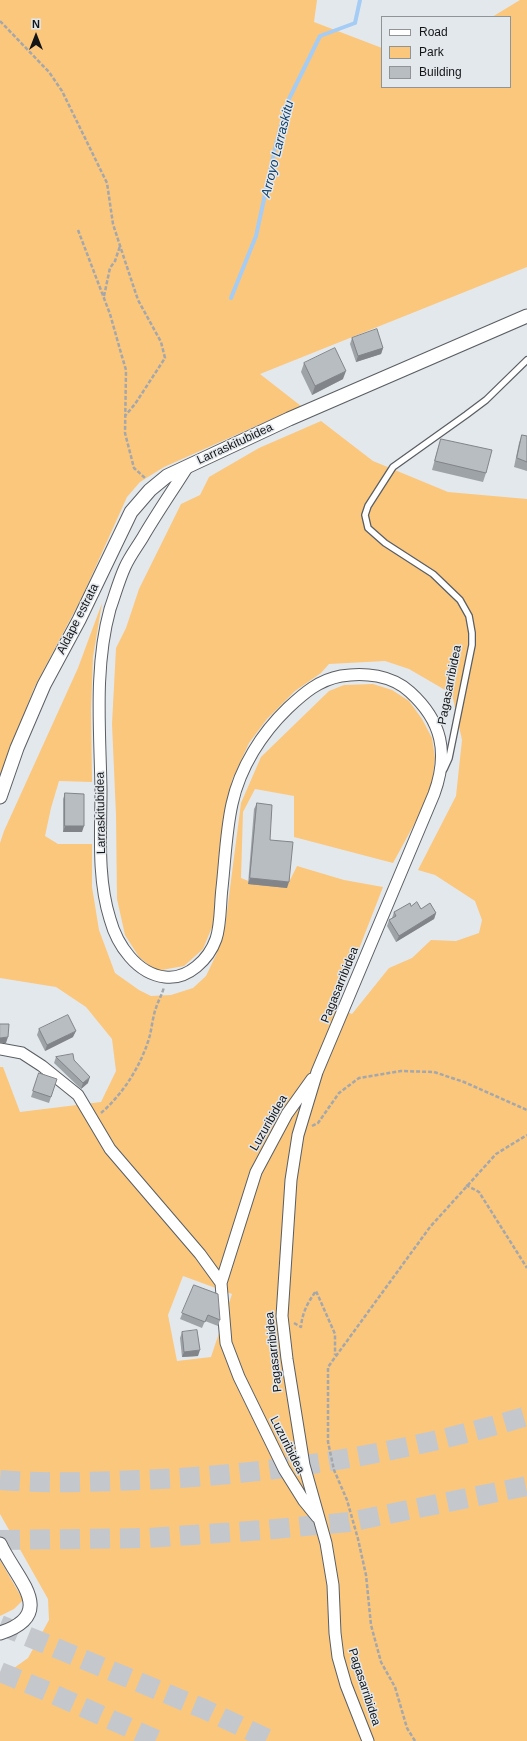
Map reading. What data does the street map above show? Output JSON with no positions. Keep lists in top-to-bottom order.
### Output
{
  "streets": {
    "street": [
      "Larraskitubidea",
      "Aldape estrata",
      "Pagasarribidea",
      "Luzuribidea"
    ]
  },
  "crossings": [
    ["Larraskitubidea", "Aldape estrata"],
    ["Larraskitubidea", "Pagasarribidea"],
    ["Pagasarribidea", "Luzuribidea"]
  ],
  "water": ["Arroyo Larraskitu"],
  "legend": ["Road", "Park", "Building"],
  "north": "top"
}
